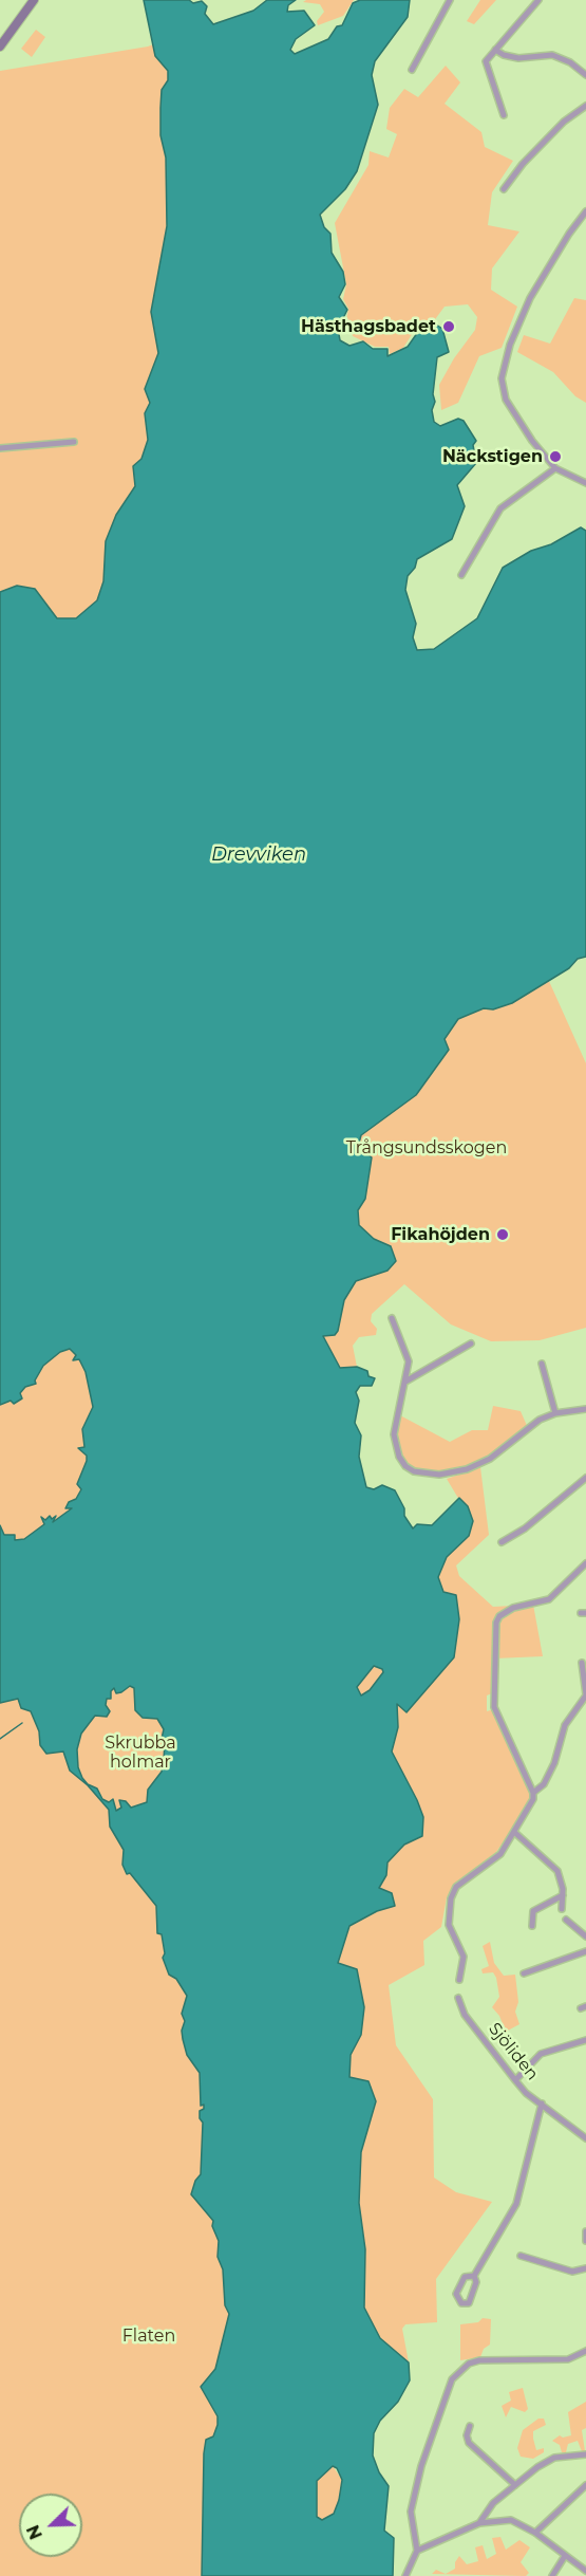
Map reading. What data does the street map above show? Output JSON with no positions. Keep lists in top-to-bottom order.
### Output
{
  "streets": {
    "street": ["Sjöliden"]
  },
  "water": ["Drevviken"],
  "parks": ["Trångsundsskogen", "Skrubba holmar", "Flaten"],
  "places": ["Hästhagsbadet", "Näckstigen", "Fikahöjden"],
  "north": "bottom left"
}
